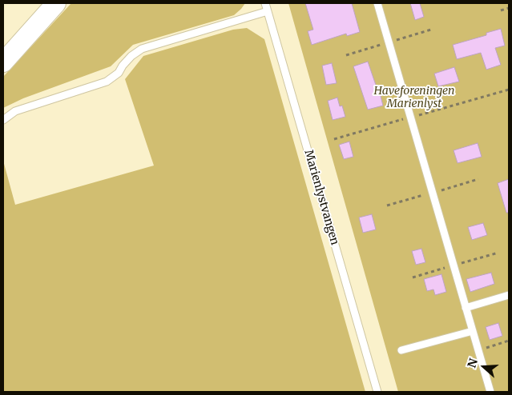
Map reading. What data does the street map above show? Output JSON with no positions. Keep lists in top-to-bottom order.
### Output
{
  "streets": {
    "lane": ["Marienlystvangen"]
  },
  "parks": ["Haveforeningen Marienlyst"],
  "north": "left"
}
